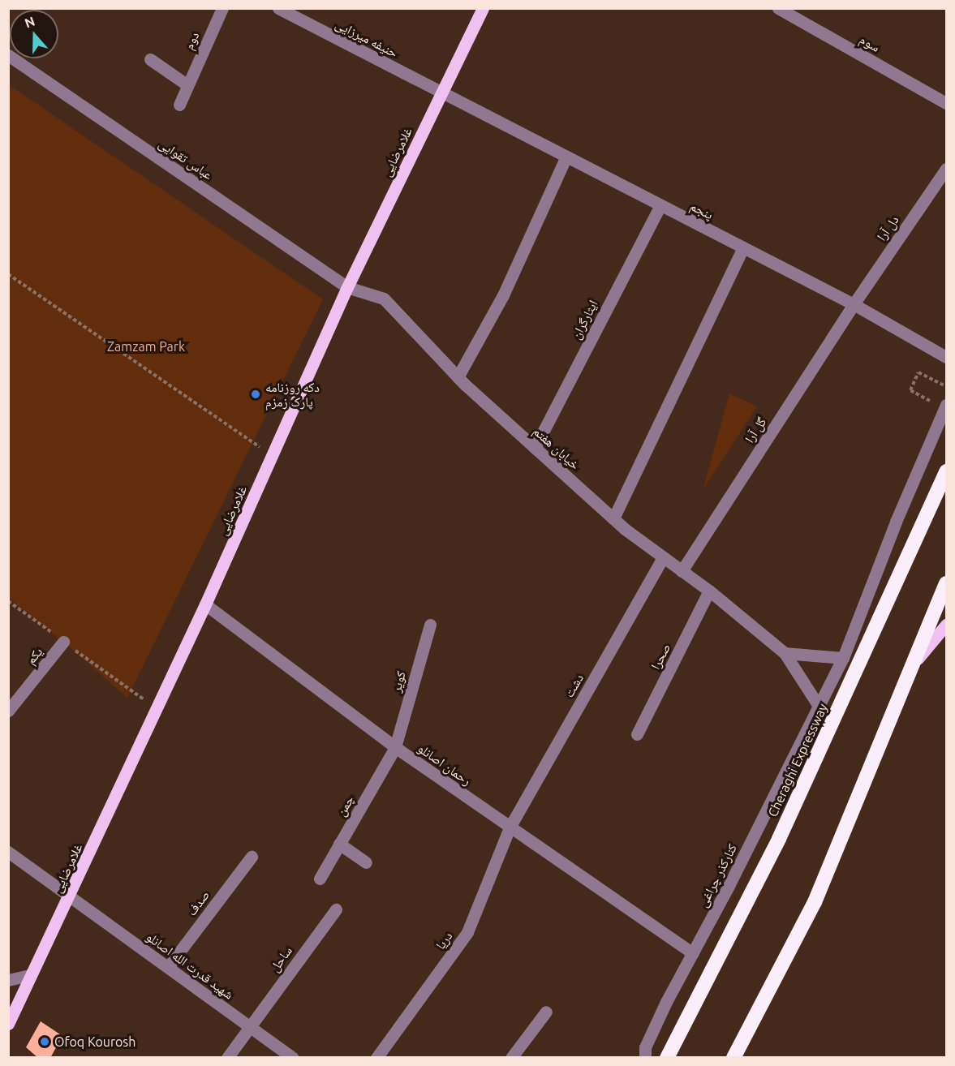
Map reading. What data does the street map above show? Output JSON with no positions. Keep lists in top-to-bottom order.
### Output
{
  "streets": {
    "highway": ["Cheraghi Expressway"],
    "main road": ["غلامرضایی"],
    "street": [
      "حنیفه میرزایی",
      "دوم",
      "سوم",
      "عباس تقوایی",
      "پنجم",
      "دل آرا",
      "ایثارگران",
      "گل آرا",
      "خیابان هفتم",
      "یکم",
      "صحرا",
      "کویر",
      "دشت",
      "رحمان اصانلو",
      "چمن",
      "کنارکذر چراغی",
      "صدف",
      "دریا",
      "ساحل",
      "شهید قدرت الله اصانلو"
    ]
  },
  "crossings": [
    ["حنیفه میرزایی", "غلامرضایی"],
    ["حنیفه میرزایی", "پنجم"],
    ["غلامرضایی", "عباس تقوایی"],
    ["غلامرضایی", "پنجم"],
    ["غلامرضایی", "خیابان هفتم"],
    ["غلامرضایی", "رحمان اصانلو"],
    ["غلامرضایی", "شهید قدرت الله اصانلو"],
    ["عباس تقوایی", "خیابان هفتم"],
    ["پنجم", "دل آرا"],
    ["پنجم", "ایثارگران"],
    ["پنجم", "گل آرا"],
    ["دل آرا", "گل آرا"],
    ["ایثارگران", "خیابان هفتم"],
    ["گل آرا", "خیابان هفتم"],
    ["خیابان هفتم", "صحرا"],
    ["خیابان هفتم", "دشت"],
    ["خیابان هفتم", "کنارکذر چراغی"],
    ["کویر", "رحمان اصانلو"],
    ["کویر", "چمن"],
    ["دشت", "رحمان اصانلو"],
    ["دشت", "دریا"],
    ["رحمان اصانلو", "چمن"],
    ["رحمان اصانلو", "کنارکذر چراغی"],
    ["رحمان اصانلو", "دریا"],
    ["صدف", "شهید قدرت الله اصانلو"],
    ["ساحل", "شهید قدرت الله اصانلو"]
  ],
  "parks": ["Zamzam Park"],
  "places": ["دکه روزنامه پارک زمزم", "Ofoq Kourosh"],
  "north": "top"
}
